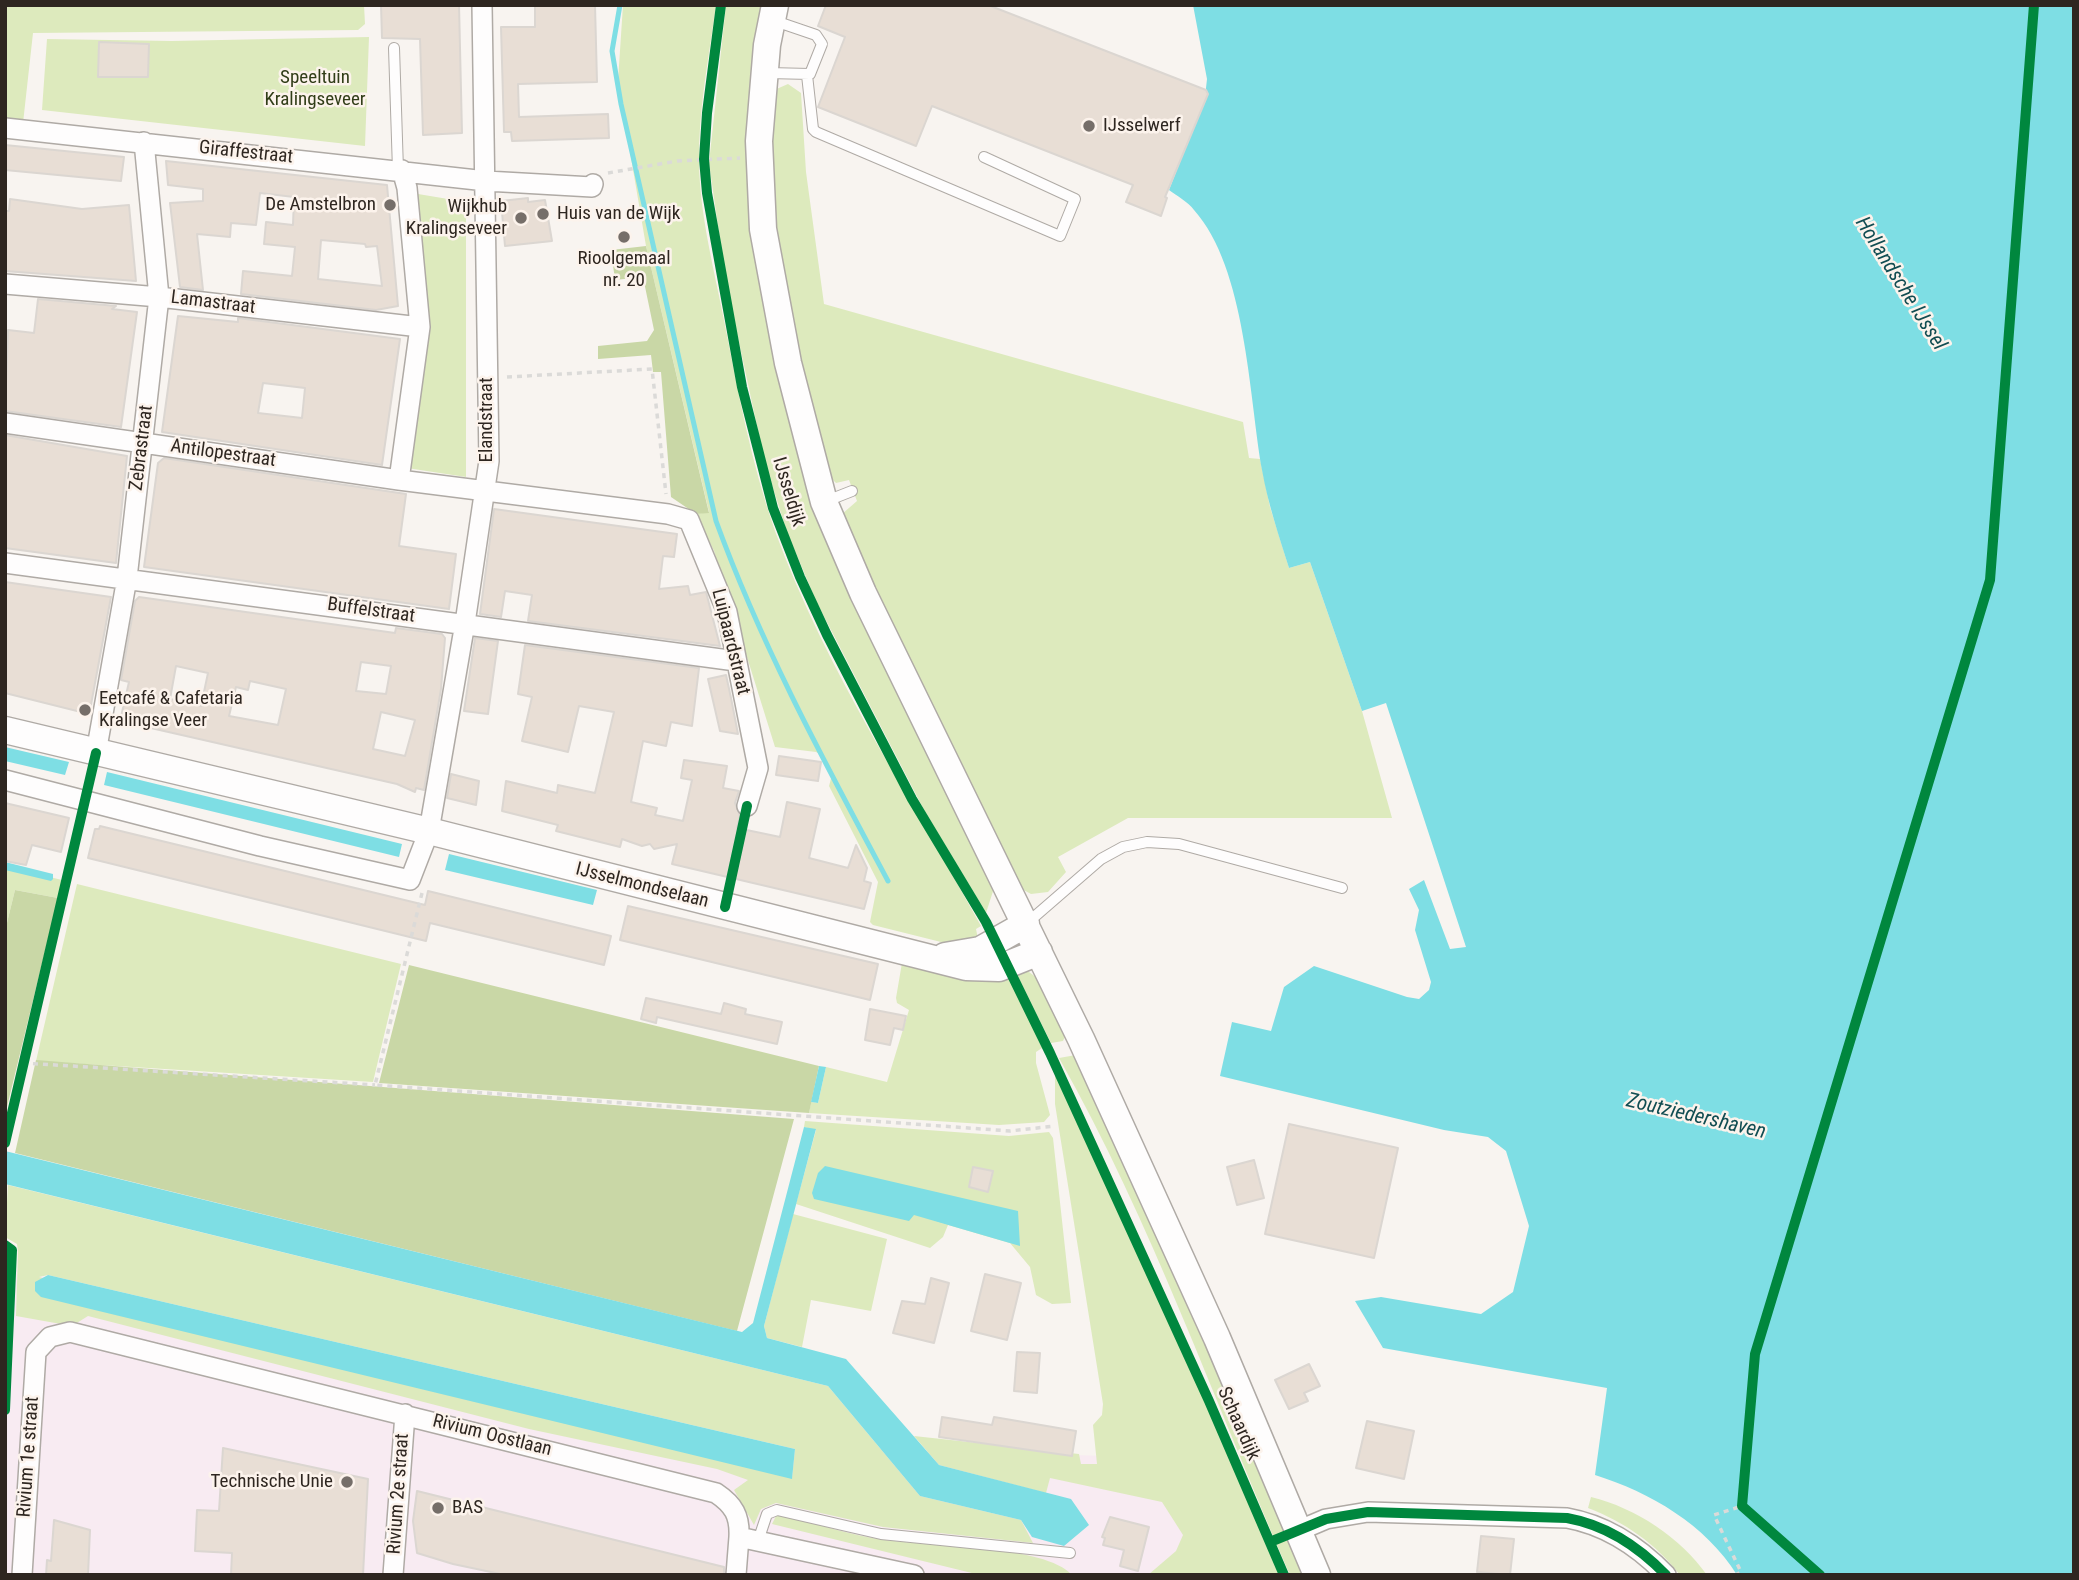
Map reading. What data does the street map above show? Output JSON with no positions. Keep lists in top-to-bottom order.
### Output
{
  "streets": {
    "street": [
      "Giraffestraat",
      "Lamastraat",
      "Elandstraat",
      "Zebrastraat",
      "Antilopestraat",
      "IJsseldijk",
      "Buffelstraat",
      "Luipaardstraat",
      "IJsselmondselaan",
      "Schaardijk",
      "Rivium Oostlaan",
      "Rivium 1e straat",
      "Rivium 2e straat"
    ]
  },
  "crossings": [
    ["Giraffestraat", "Elandstraat"],
    ["Giraffestraat", "Zebrastraat"],
    ["Lamastraat", "Zebrastraat"],
    ["Elandstraat", "Antilopestraat"],
    ["Elandstraat", "Buffelstraat"],
    ["Elandstraat", "Luipaardstraat"],
    ["Elandstraat", "IJsselmondselaan"],
    ["Zebrastraat", "Antilopestraat"],
    ["Zebrastraat", "Buffelstraat"],
    ["Zebrastraat", "IJsselmondselaan"],
    ["Antilopestraat", "Luipaardstraat"],
    ["IJsseldijk", "IJsselmondselaan"],
    ["IJsseldijk", "Schaardijk"],
    ["Buffelstraat", "Luipaardstraat"],
    ["IJsselmondselaan", "Schaardijk"],
    ["Rivium Oostlaan", "Rivium 1e straat"],
    ["Rivium Oostlaan", "Rivium 2e straat"]
  ],
  "water": ["Hollandsche IJssel", "Zoutziedershaven"],
  "parks": ["Speeltuin Kralingseveer"],
  "places": [
    "IJsselwerf",
    "De Amstelbron",
    "Huis van de Wijk",
    "Wijkhub Kralingseveer",
    "Rioolgemaal nr. 20",
    "Eetcafé & Cafetaria Kralingse Veer",
    "Technische Unie",
    "BAS"
  ]
}
